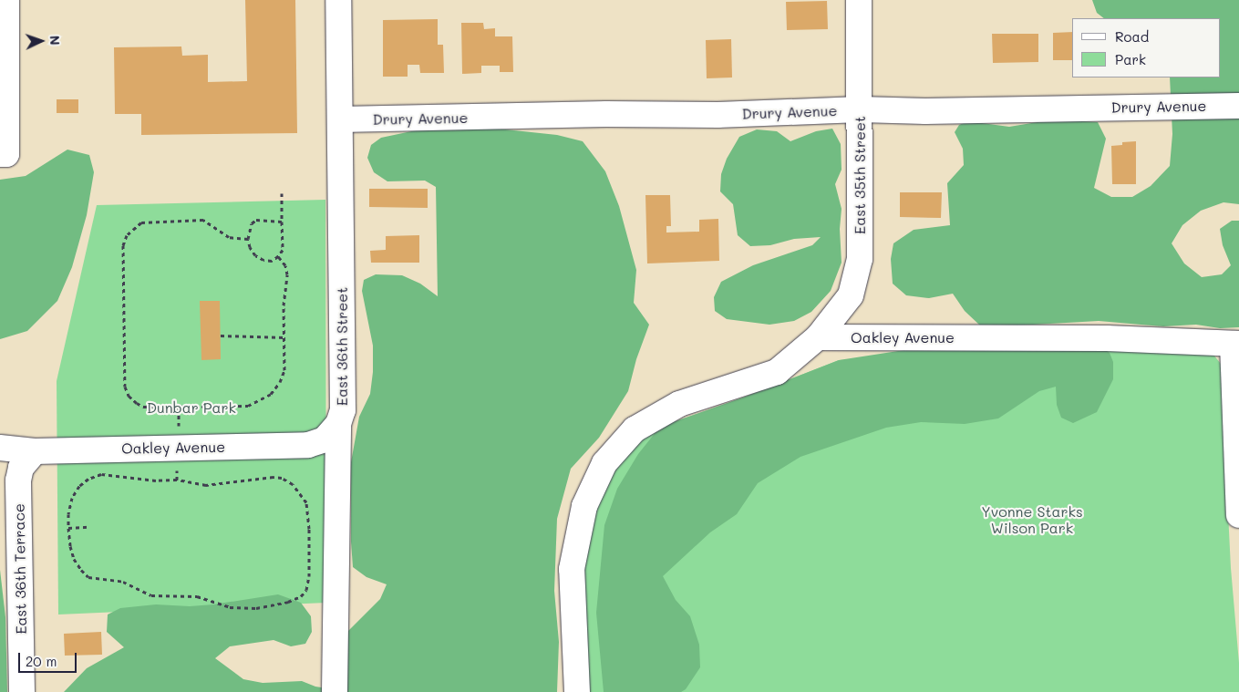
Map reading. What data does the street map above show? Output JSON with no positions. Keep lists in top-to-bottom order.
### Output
{
  "streets": {
    "street": [
      "Drury Avenue",
      "East 35th Street",
      "Oakley Avenue",
      "East 36th Street",
      "East 36th Terrace"
    ]
  },
  "crossings": [
    ["Drury Avenue", "East 35th Street"],
    ["Drury Avenue", "East 36th Street"],
    ["East 35th Street", "Oakley Avenue"],
    ["Oakley Avenue", "East 36th Street"],
    ["Oakley Avenue", "East 36th Terrace"]
  ],
  "parks": ["Dunbar Park", "Yvonne Starks Wilson Park"],
  "legend": ["Road", "Park"],
  "scale_bar": "20 m",
  "north": "right"
}
